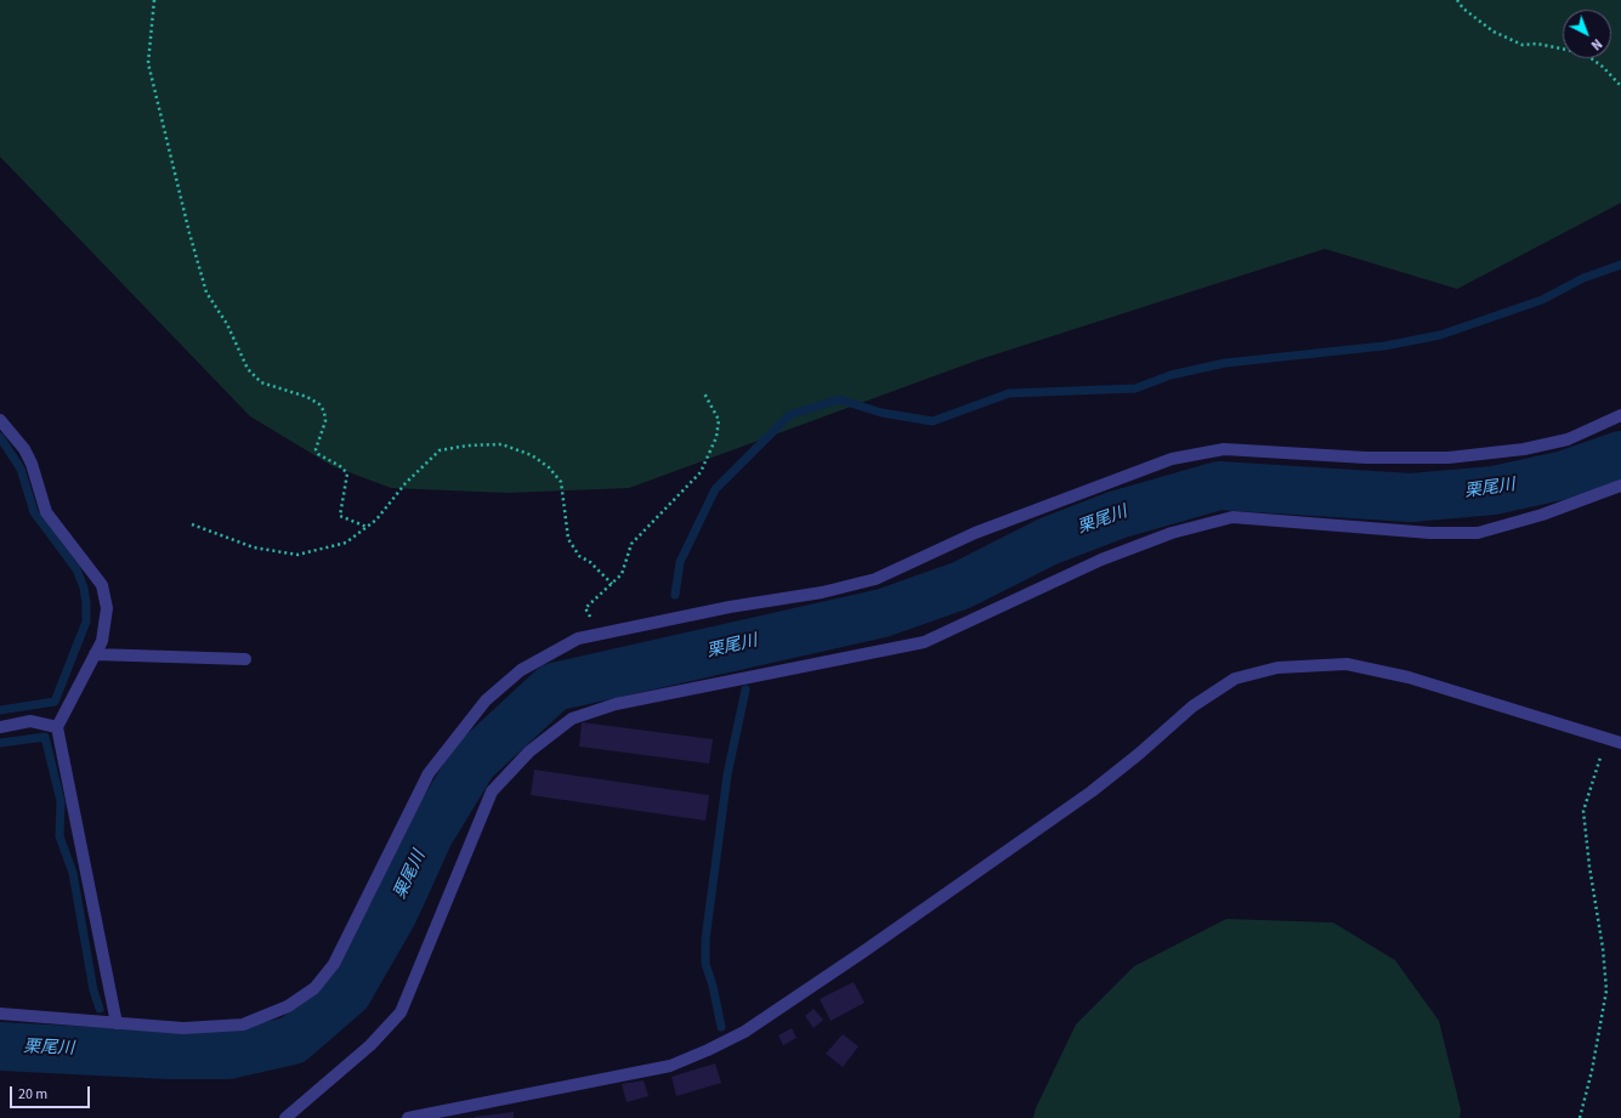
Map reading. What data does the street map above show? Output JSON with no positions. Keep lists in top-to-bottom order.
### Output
{
  "water": ["栗尾川"],
  "scale_bar": "20 m",
  "north": "bottom right"
}
